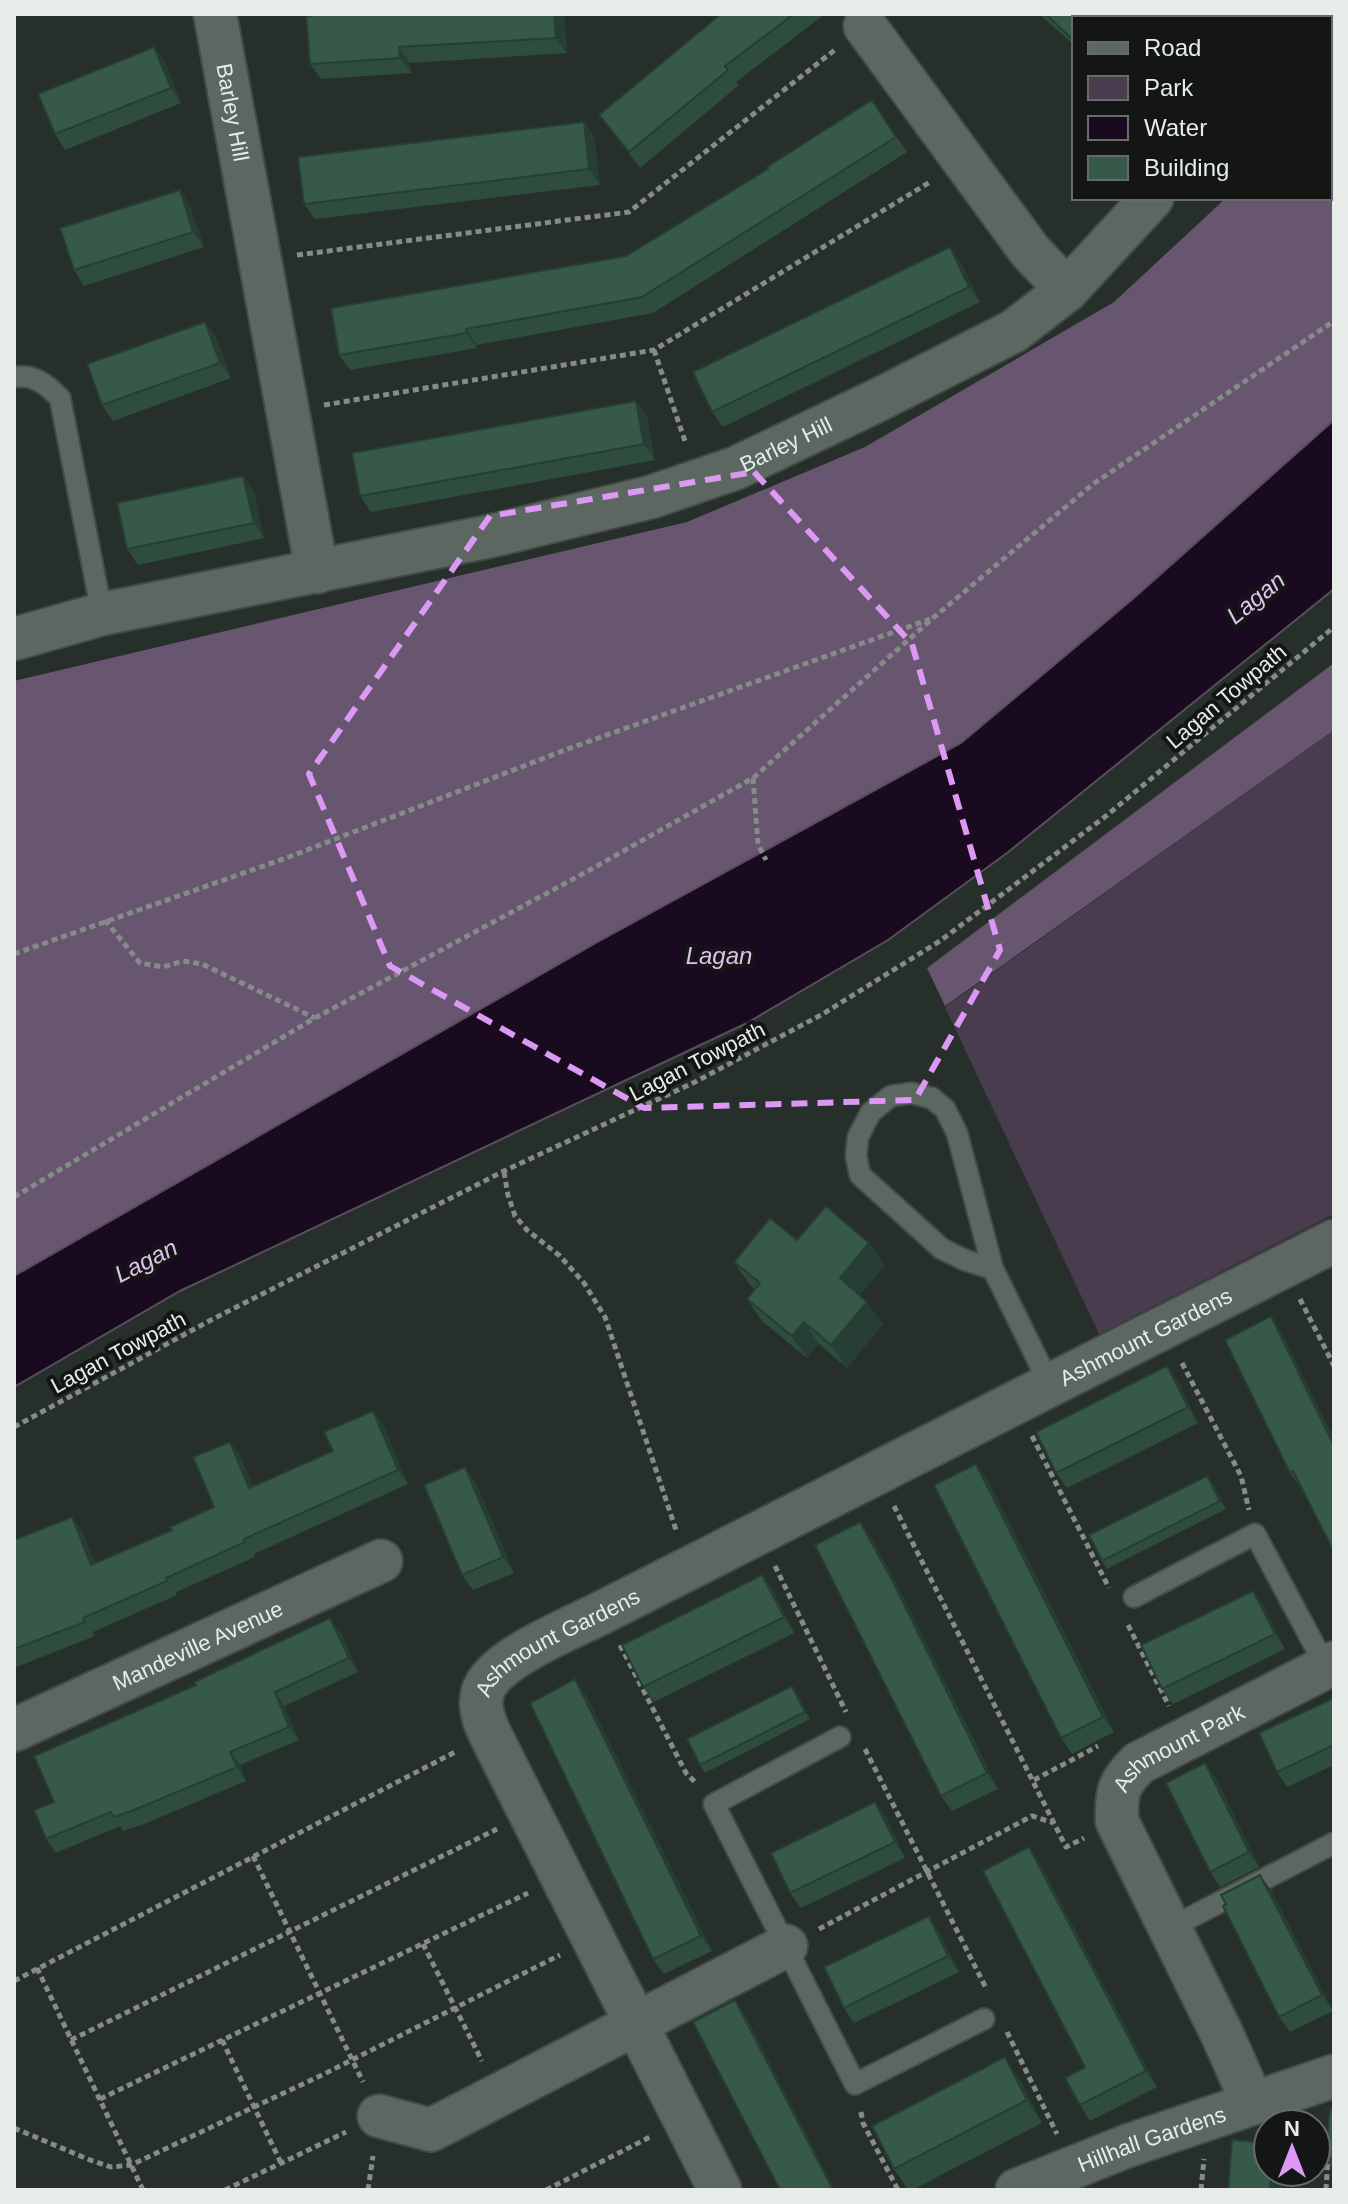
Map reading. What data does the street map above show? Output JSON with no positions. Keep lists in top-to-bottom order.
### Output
{
  "streets": {
    "street": [
      "Barley Hill",
      "Ashmount Gardens",
      "Mandeville Avenue",
      "Ashmount Park",
      "Hillhall Gardens"
    ],
    "path": ["Lagan Towpath"]
  },
  "crossings": [
    ["Ashmount Park", "Hillhall Gardens"]
  ],
  "water": ["Lagan"],
  "legend": [
    "Road",
    "Park",
    "Water",
    "Building"
  ],
  "north": "top"
}
